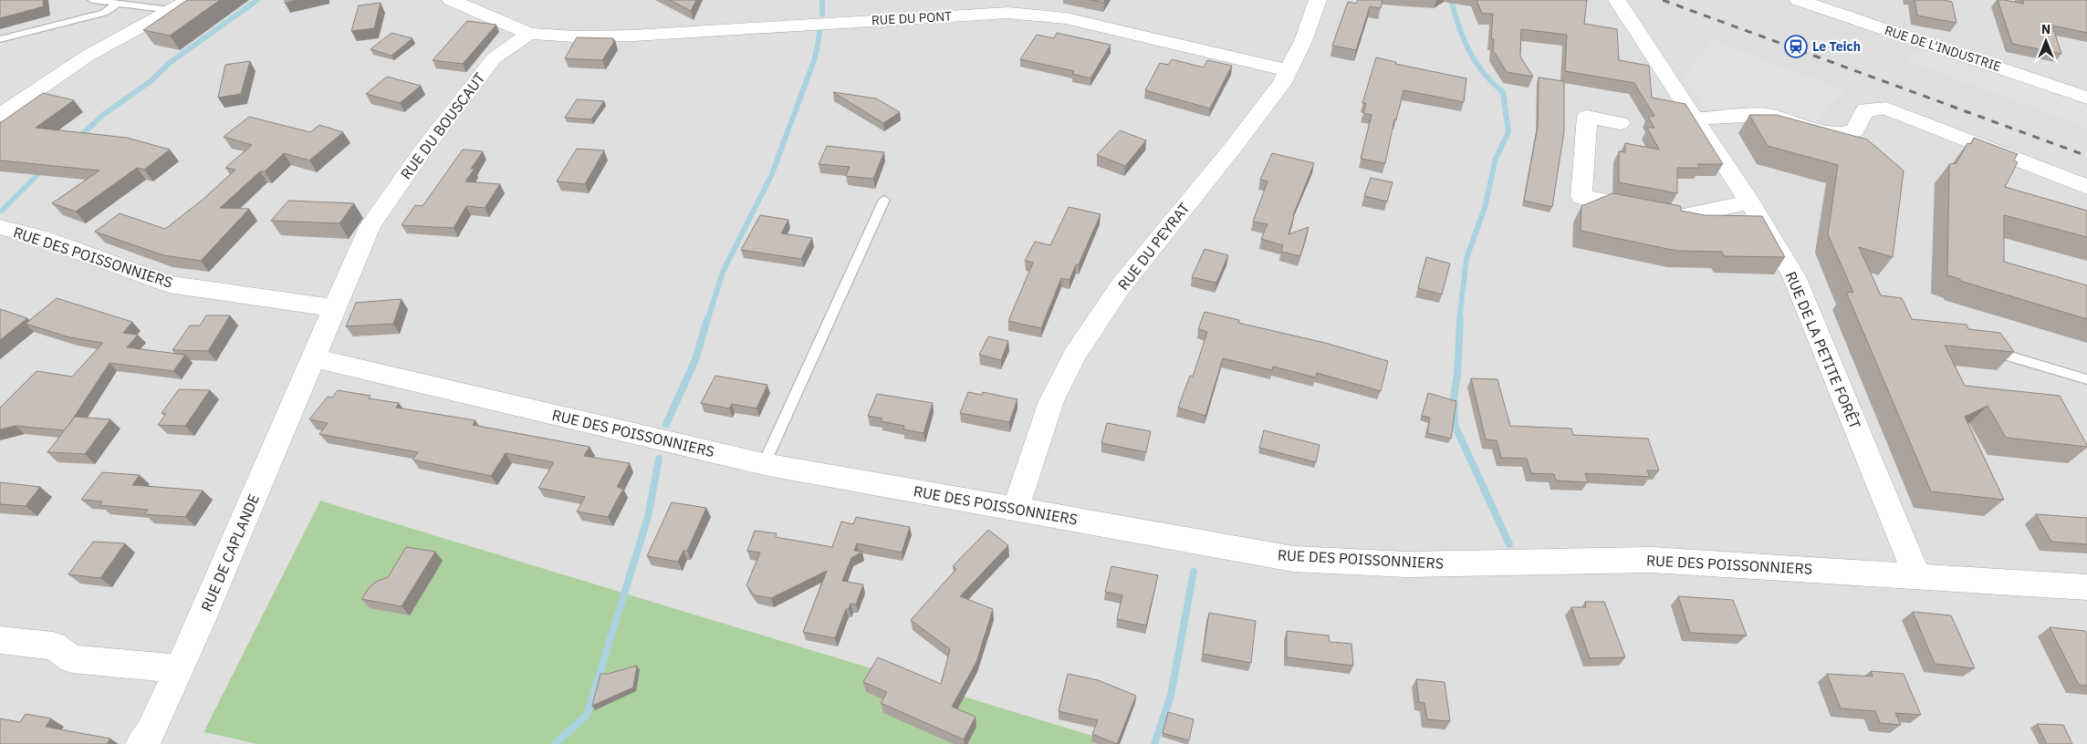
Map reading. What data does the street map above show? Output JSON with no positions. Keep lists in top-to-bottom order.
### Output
{
  "streets": {
    "street": [
      "RUE DU PONT",
      "RUE DE L'INDUSTRIE",
      "RUE DU BOUSCAUT",
      "RUE DU PEYRAT",
      "RUE DES POISSONNIERS",
      "RUE DE LA PETITE FORÊT",
      "RUE DE CAPLANDE"
    ]
  },
  "crossings": [
    ["RUE DU PONT", "RUE DU BOUSCAUT"],
    ["RUE DU PONT", "RUE DU PEYRAT"],
    ["RUE DU BOUSCAUT", "RUE DES POISSONNIERS"],
    ["RUE DU PEYRAT", "RUE DES POISSONNIERS"],
    ["RUE DES POISSONNIERS", "RUE DE LA PETITE FORÊT"],
    ["RUE DES POISSONNIERS", "RUE DE CAPLANDE"]
  ],
  "places": {
    "station": ["Le Teich"]
  },
  "north": "top"
}
